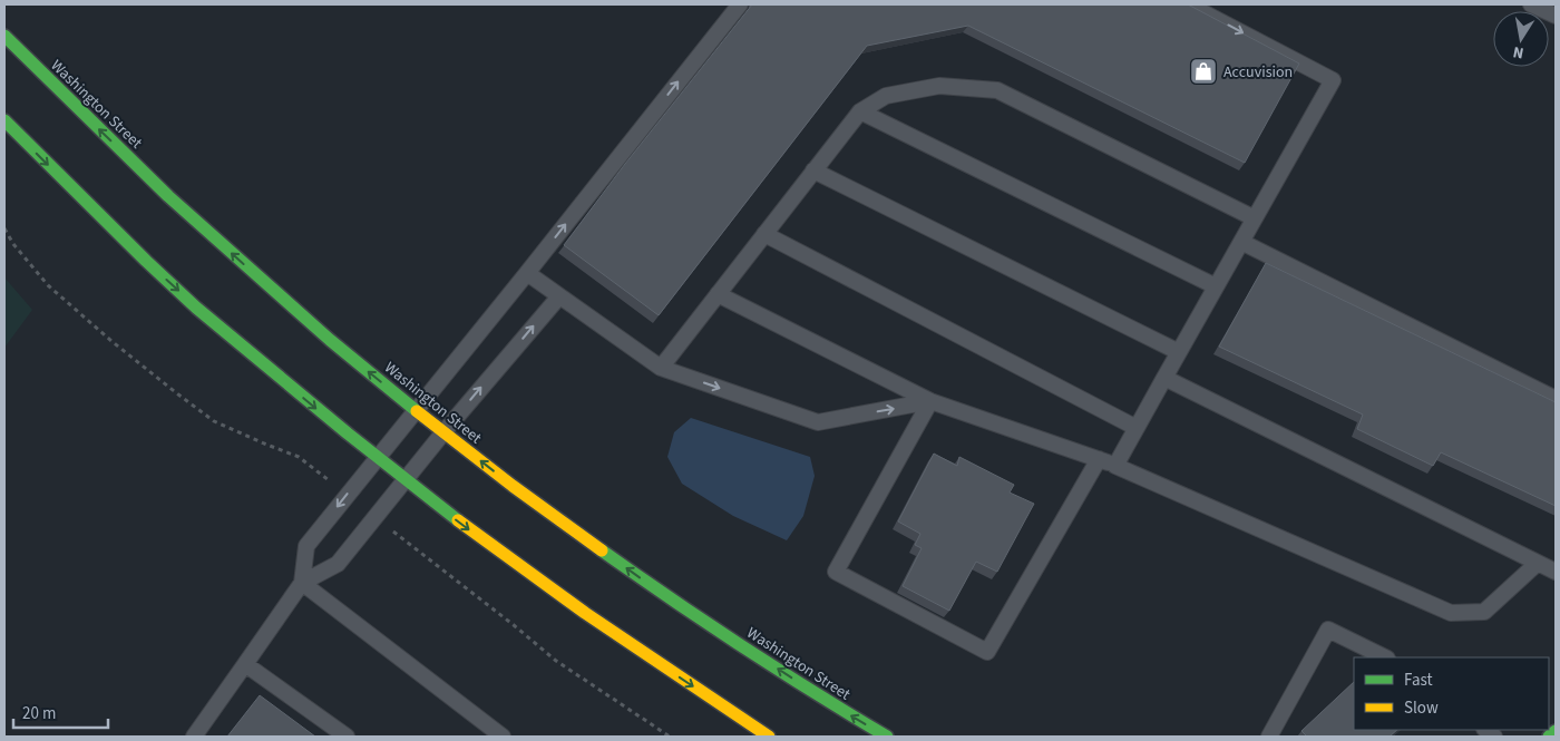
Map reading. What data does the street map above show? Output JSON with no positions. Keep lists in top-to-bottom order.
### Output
{
  "streets": {
    "main road": ["Washington Street"]
  },
  "places": {
    "shop": ["Accuvision"]
  },
  "legend": ["Fast", "Slow"],
  "scale_bar": "20 m",
  "north": "bottom"
}
